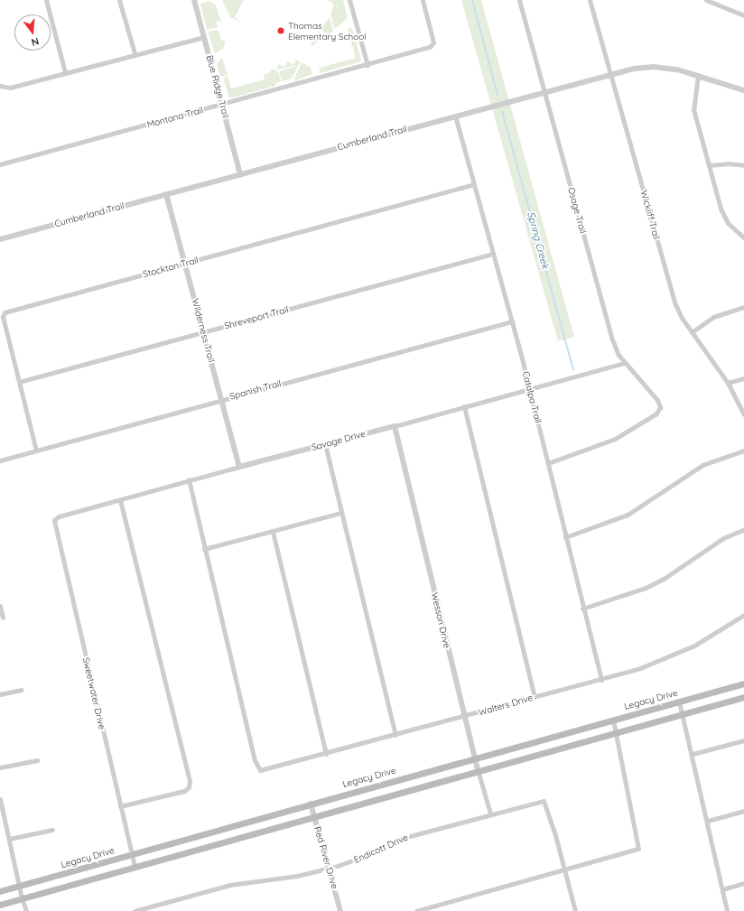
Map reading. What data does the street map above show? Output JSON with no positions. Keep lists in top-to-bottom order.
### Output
{
  "streets": {
    "main road": ["Legacy Drive"],
    "street": [
      "Blue Ridge Trail",
      "Montana Trail",
      "Cumberland Trail",
      "Osage Trail",
      "Wickliff Trail",
      "Stockton Trail",
      "Shreveport Trail",
      "Wilderness Trail",
      "Spanish Trail",
      "Catalpa Trail",
      "Savage Drive",
      "Wesson Drive",
      "Sweetwater Drive",
      "Walters Drive",
      "Endicott Drive",
      "Red River Drive"
    ]
  },
  "crossings": [
    ["Blue Ridge Trail", "Montana Trail"],
    ["Blue Ridge Trail", "Cumberland Trail"],
    ["Cumberland Trail", "Osage Trail"],
    ["Cumberland Trail", "Wickliff Trail"],
    ["Cumberland Trail", "Wilderness Trail"],
    ["Cumberland Trail", "Catalpa Trail"],
    ["Osage Trail", "Catalpa Trail"],
    ["Osage Trail", "Savage Drive"],
    ["Stockton Trail", "Shreveport Trail"],
    ["Stockton Trail", "Wilderness Trail"],
    ["Stockton Trail", "Spanish Trail"],
    ["Stockton Trail", "Catalpa Trail"],
    ["Shreveport Trail", "Wilderness Trail"],
    ["Shreveport Trail", "Catalpa Trail"],
    ["Wilderness Trail", "Spanish Trail"],
    ["Wilderness Trail", "Savage Drive"],
    ["Spanish Trail", "Catalpa Trail"],
    ["Catalpa Trail", "Savage Drive"],
    ["Catalpa Trail", "Walters Drive"],
    ["Savage Drive", "Wesson Drive"],
    ["Savage Drive", "Sweetwater Drive"],
    ["Wesson Drive", "Legacy Drive"],
    ["Wesson Drive", "Walters Drive"],
    ["Wesson Drive", "Endicott Drive"],
    ["Sweetwater Drive", "Legacy Drive"],
    ["Legacy Drive", "Red River Drive"],
    ["Endicott Drive", "Red River Drive"]
  ],
  "water": ["Spring Creek"],
  "places": ["Thomas Elementary School"],
  "north": "bottom"
}
